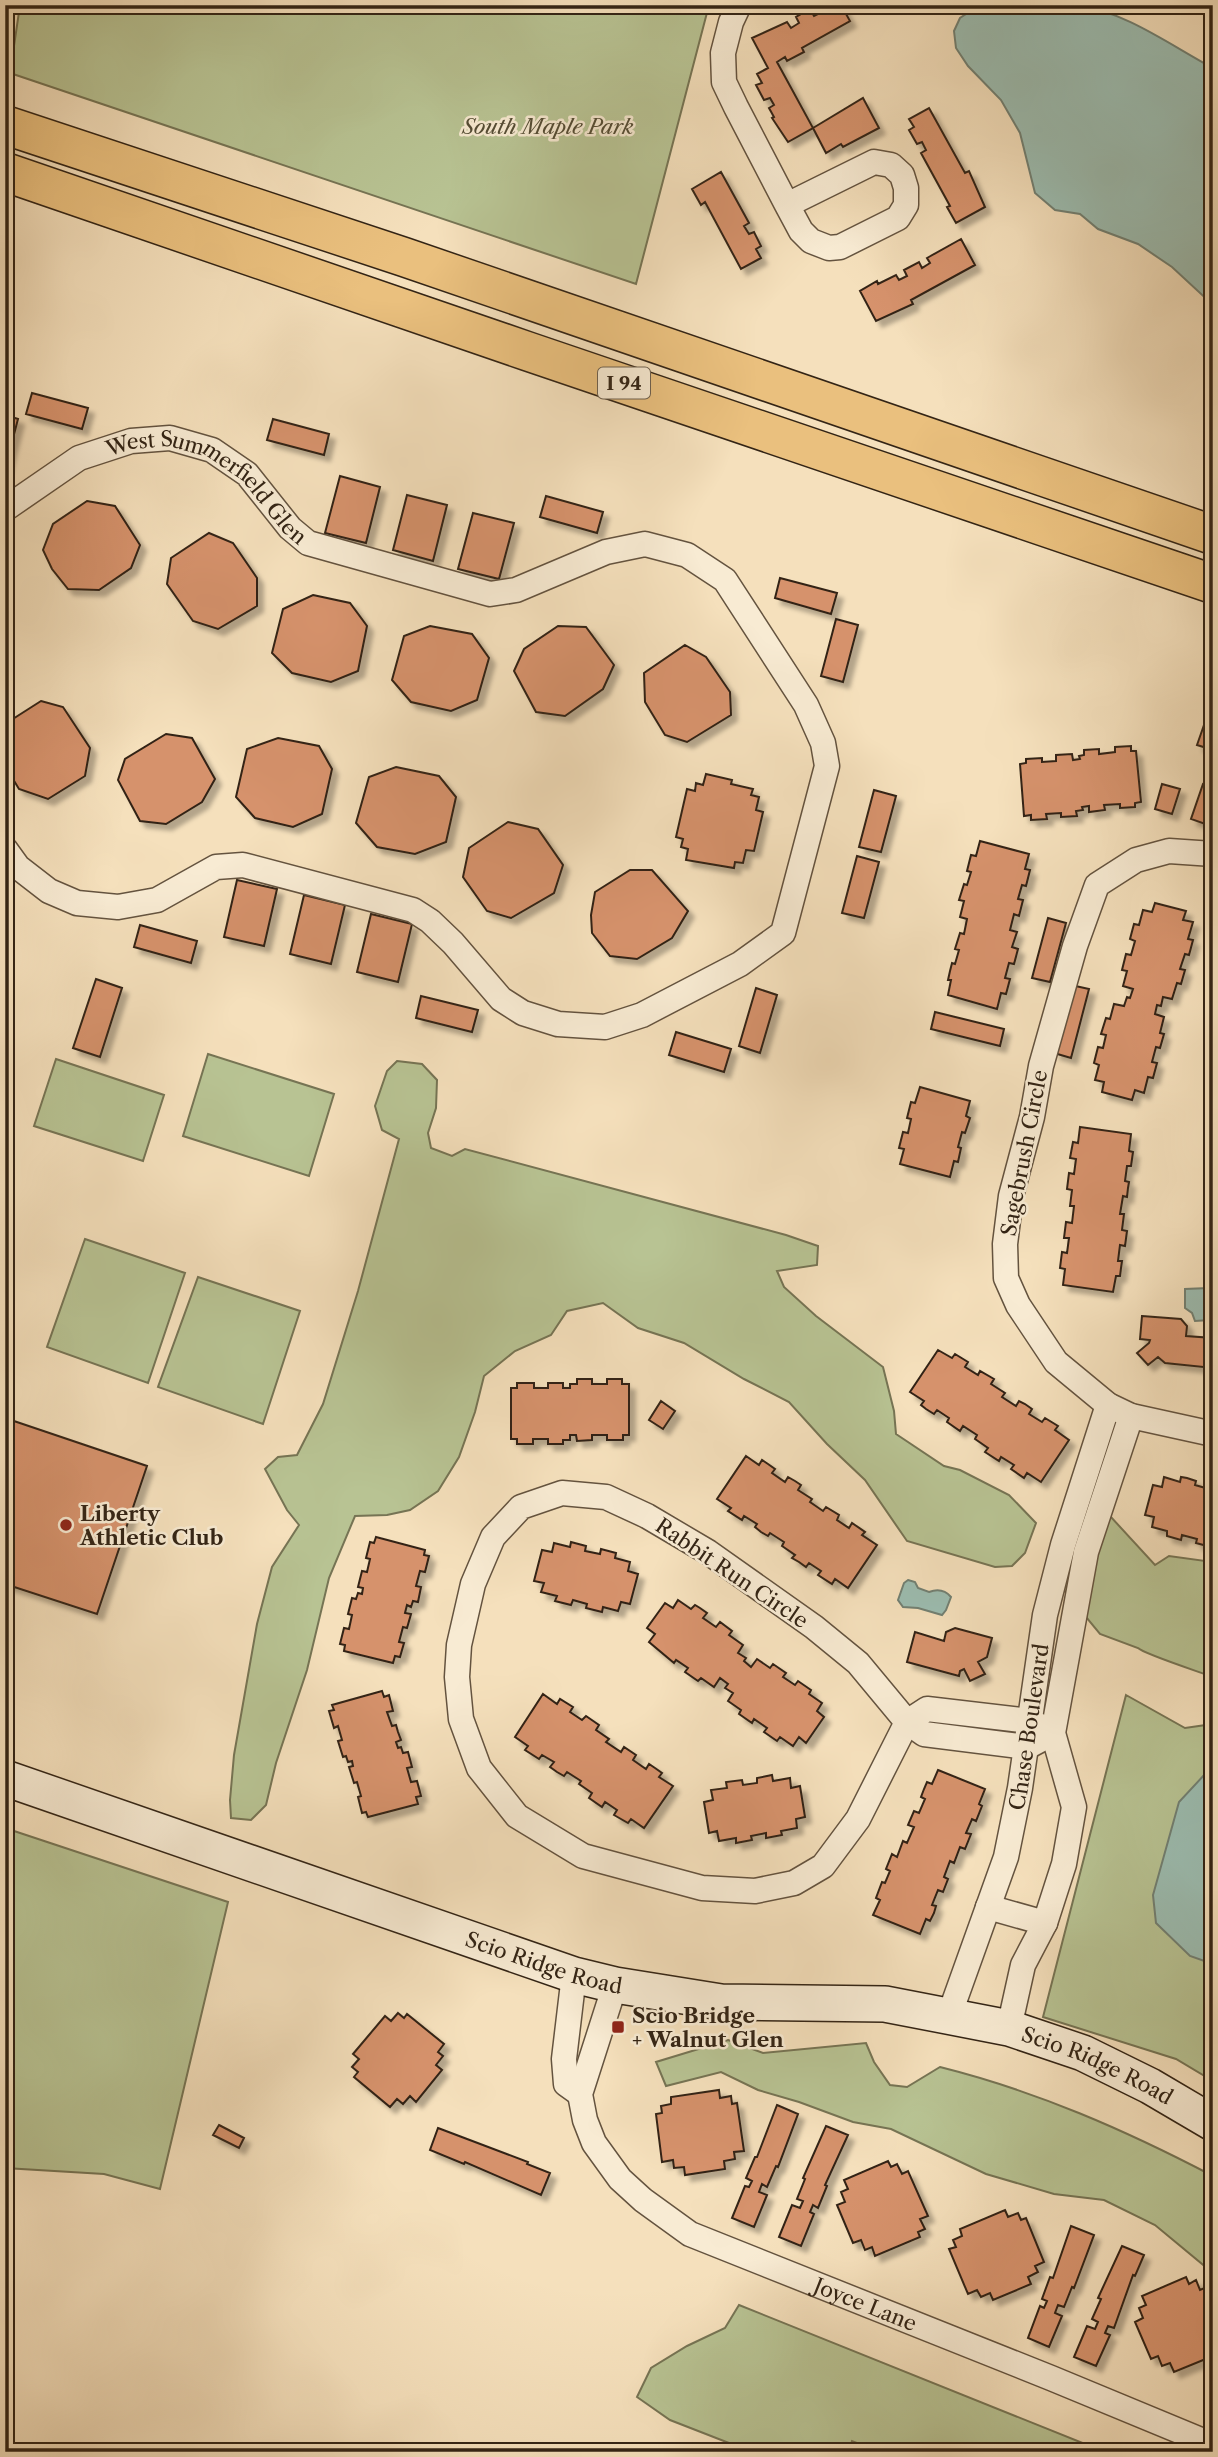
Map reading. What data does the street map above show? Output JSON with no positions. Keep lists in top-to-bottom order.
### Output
{
  "streets": {
    "highway": ["I 94"],
    "street": [
      "West Summerfield Glen",
      "Sagebrush Circle",
      "Rabbit Run Circle",
      "Chase Boulevard",
      "Scio Ridge Road",
      "Joyce Lane"
    ]
  },
  "crossings": [
    ["Sagebrush Circle", "Chase Boulevard"],
    ["Rabbit Run Circle", "Chase Boulevard"],
    ["Chase Boulevard", "Scio Ridge Road"],
    ["Scio Ridge Road", "Joyce Lane"]
  ],
  "parks": ["South Maple Park"],
  "places": {
    "other": ["Liberty Athletic Club"],
    "transit": ["Scio Bridge + Walnut Glen"]
  }
}
